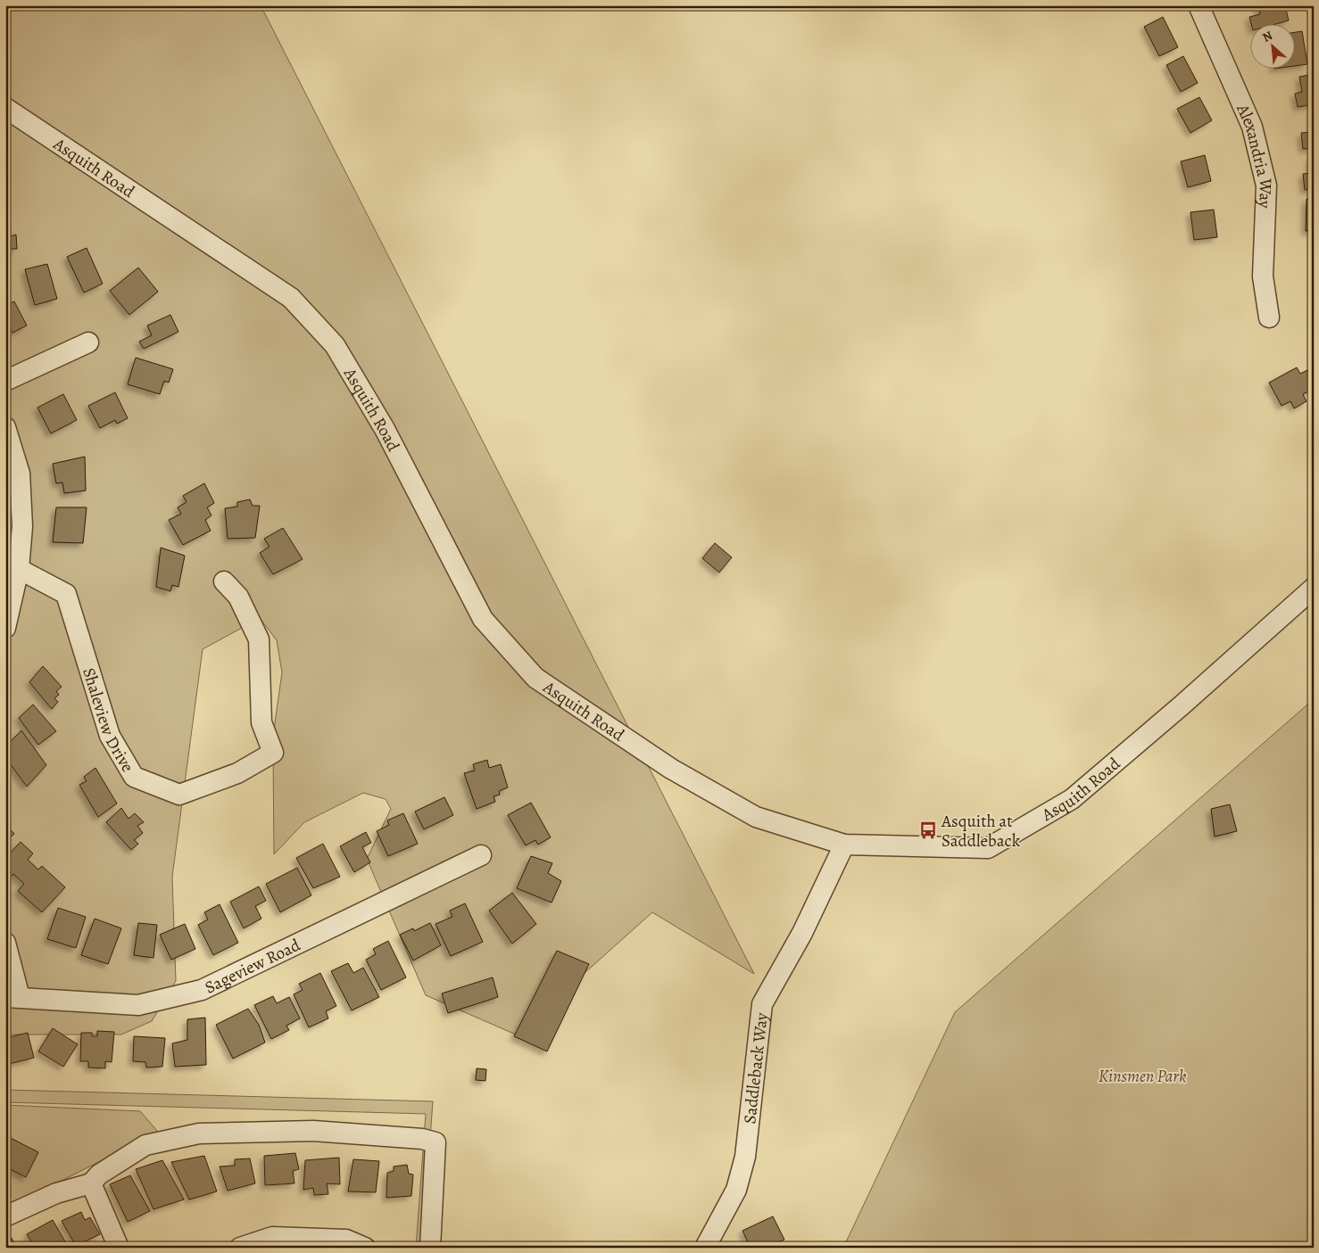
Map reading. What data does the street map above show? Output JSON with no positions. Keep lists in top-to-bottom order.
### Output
{
  "streets": {
    "street": [
      "Alexandria Way",
      "Asquith Road",
      "Shaleview Drive",
      "Sageview Road",
      "Saddleback Way"
    ]
  },
  "crossings": [
    ["Asquith Road", "Saddleback Way"]
  ],
  "parks": ["Kinsmen Park"],
  "places": {
    "bus stop": ["Asquith at Saddleback"]
  },
  "north": "top left"
}
